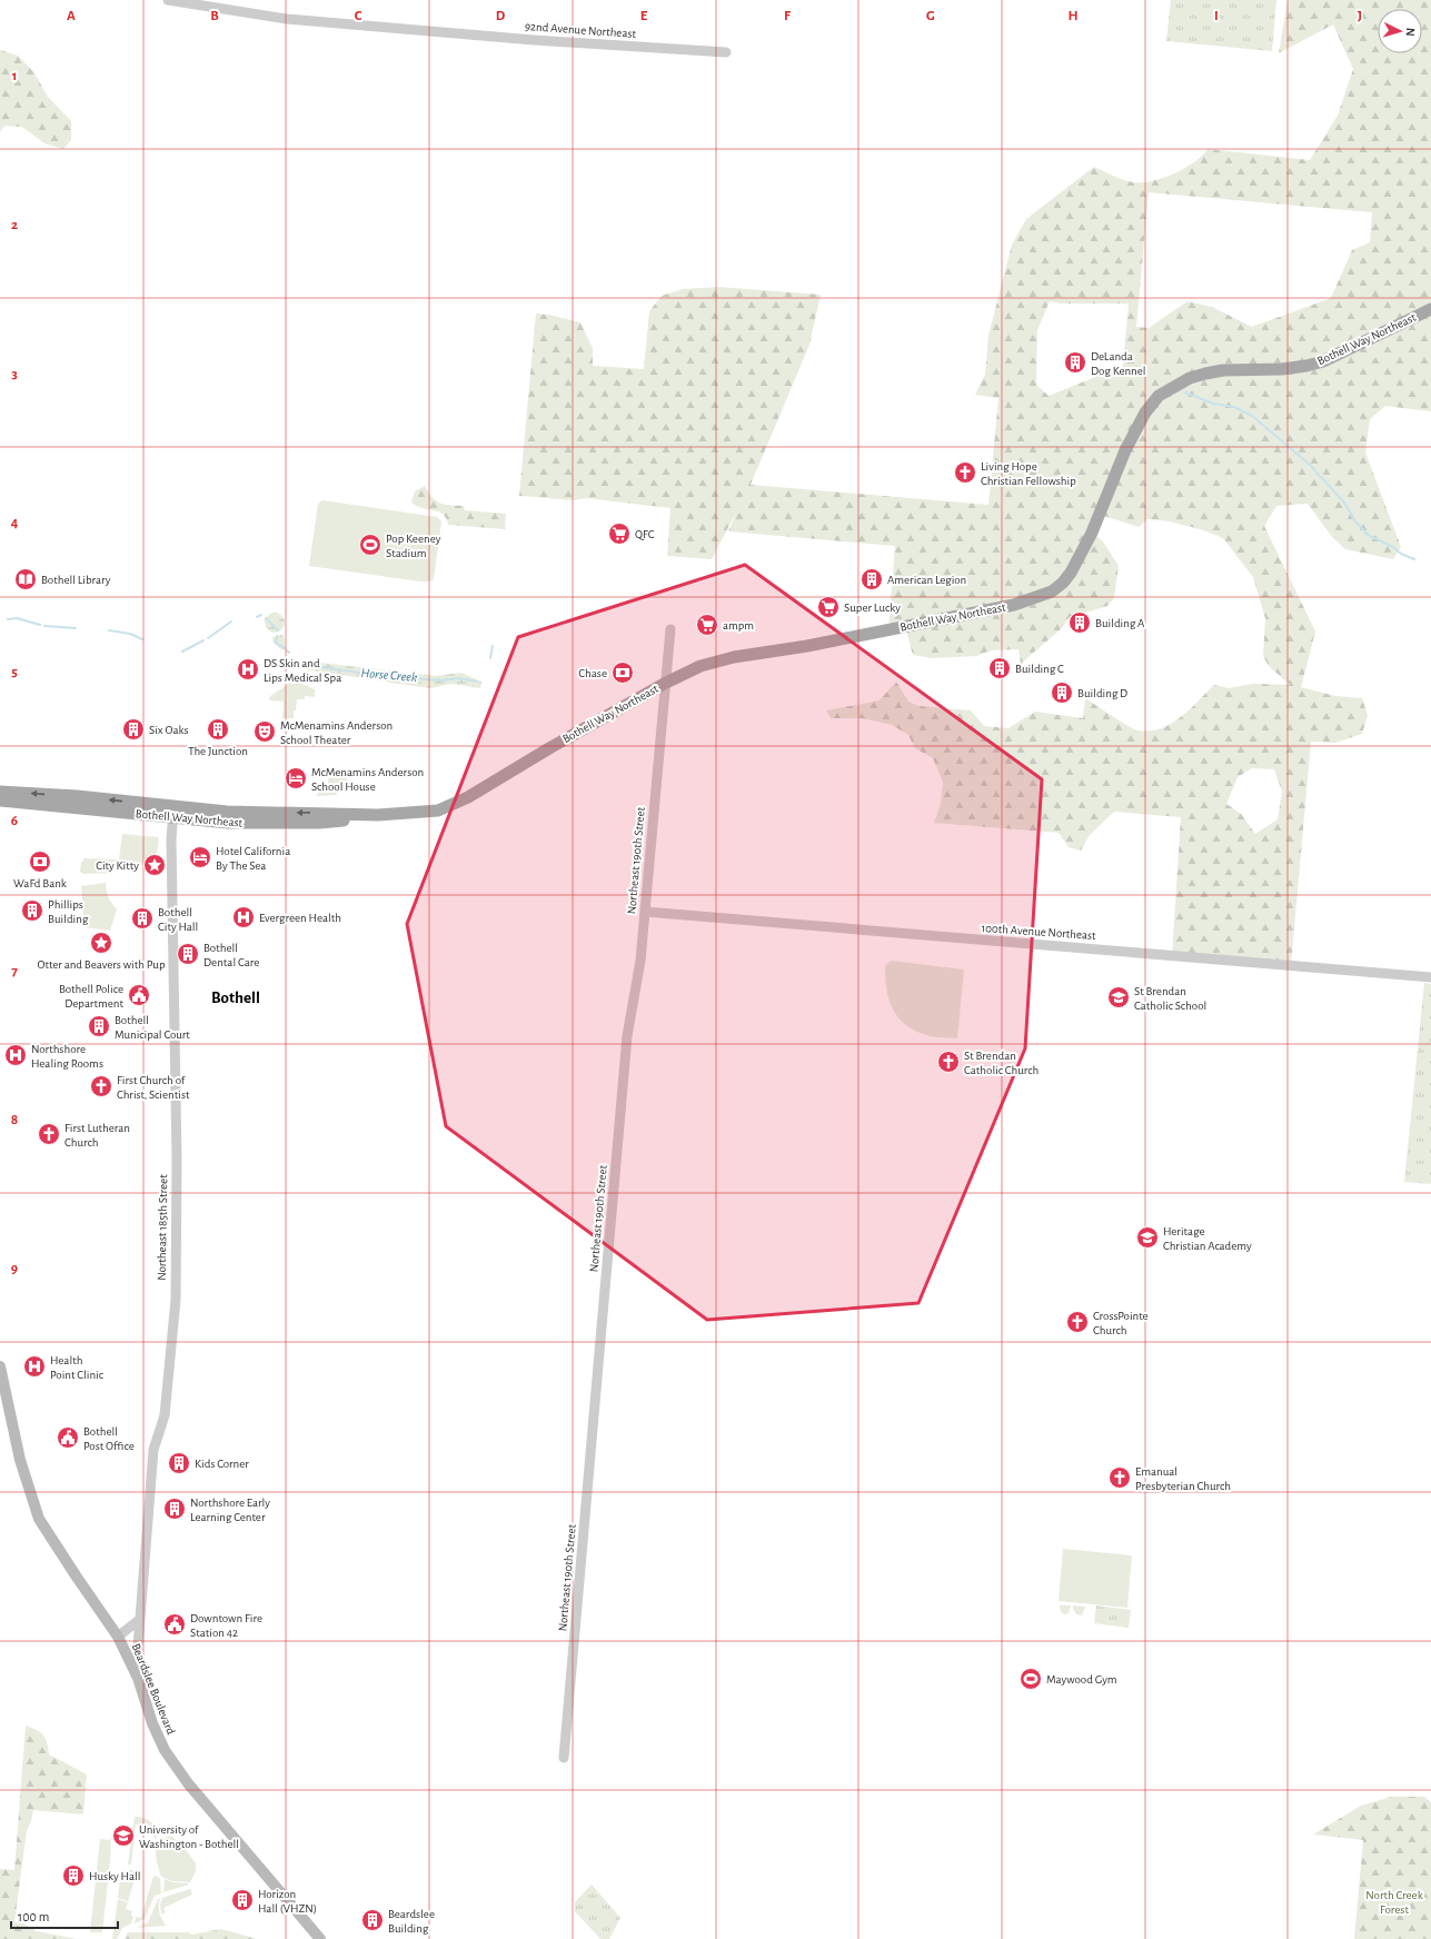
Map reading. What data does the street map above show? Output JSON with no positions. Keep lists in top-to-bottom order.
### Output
{
  "streets": {
    "main road": ["Bothell Way Northeast", "Beardslee Boulevard"],
    "street": [
      "92nd Avenue Northeast",
      "Northeast 190th Street",
      "100th Avenue Northeast",
      "Northeast 185th Street"
    ]
  },
  "crossings": [
    ["Bothell Way Northeast", "Northeast 190th Street"],
    ["Bothell Way Northeast", "Northeast 185th Street"],
    ["Northeast 190th Street", "100th Avenue Northeast"],
    ["Northeast 185th Street", "Beardslee Boulevard"]
  ],
  "districts": ["Bothell"],
  "water": ["Horse Creek"],
  "parks": ["North Creek Forest"],
  "places": {
    "building": [
      "DeLanda Dog Kennel",
      "American Legion",
      "Building A",
      "Building C",
      "Building D",
      "Six Oaks",
      "The Junction",
      "Phillips Building",
      "Bothell City Hall",
      "Bothell Dental Care",
      "Bothell Municipal Court",
      "Kids Corner",
      "Northshore Early Learning Center",
      "Husky Hall",
      "Horizon Hall (VHZN)",
      "Beardslee Building"
    ],
    "church": [
      "Living Hope Christian Fellowship",
      "St Brendan Catholic Church",
      "First Church of Christ, Scientist",
      "First Lutheran Church",
      "CrossPointe Church",
      "Emanual Presbyterian Church"
    ],
    "supermarket": ["QFC", "Super Lucky", "ampm"],
    "sports": ["Pop Keeney Stadium", "Maywood Gym"],
    "library": ["Bothell Library"],
    "hospital": [
      "DS Skin and Lips Medical Spa",
      "Evergreen Health",
      "Northshore Healing Rooms",
      "Health Point Clinic"
    ],
    "bank": ["Chase", "WaFd Bank"],
    "theatre": ["McMenamins Anderson School Theater"],
    "hotel": ["McMenamins Anderson School House", "Hotel California By The Sea"],
    "place": ["City Kitty", "Otter and Beavers with Pup"],
    "public building": ["Bothell Police Department", "Bothell Post Office", "Downtown Fire Station 42"],
    "school or university": ["St Brendan Catholic School", "Heritage Christian Academy", "University of Washington - Bothell"]
  },
  "scale_bar": "100 m",
  "north": "right",
  "grid": {
    "columns": [
      "A",
      "B",
      "C",
      "D",
      "E",
      "F",
      "G",
      "H",
      "I",
      "J"
    ],
    "rows": [
      "1",
      "2",
      "3",
      "4",
      "5",
      "6",
      "7",
      "8",
      "9"
    ]
  }
}
